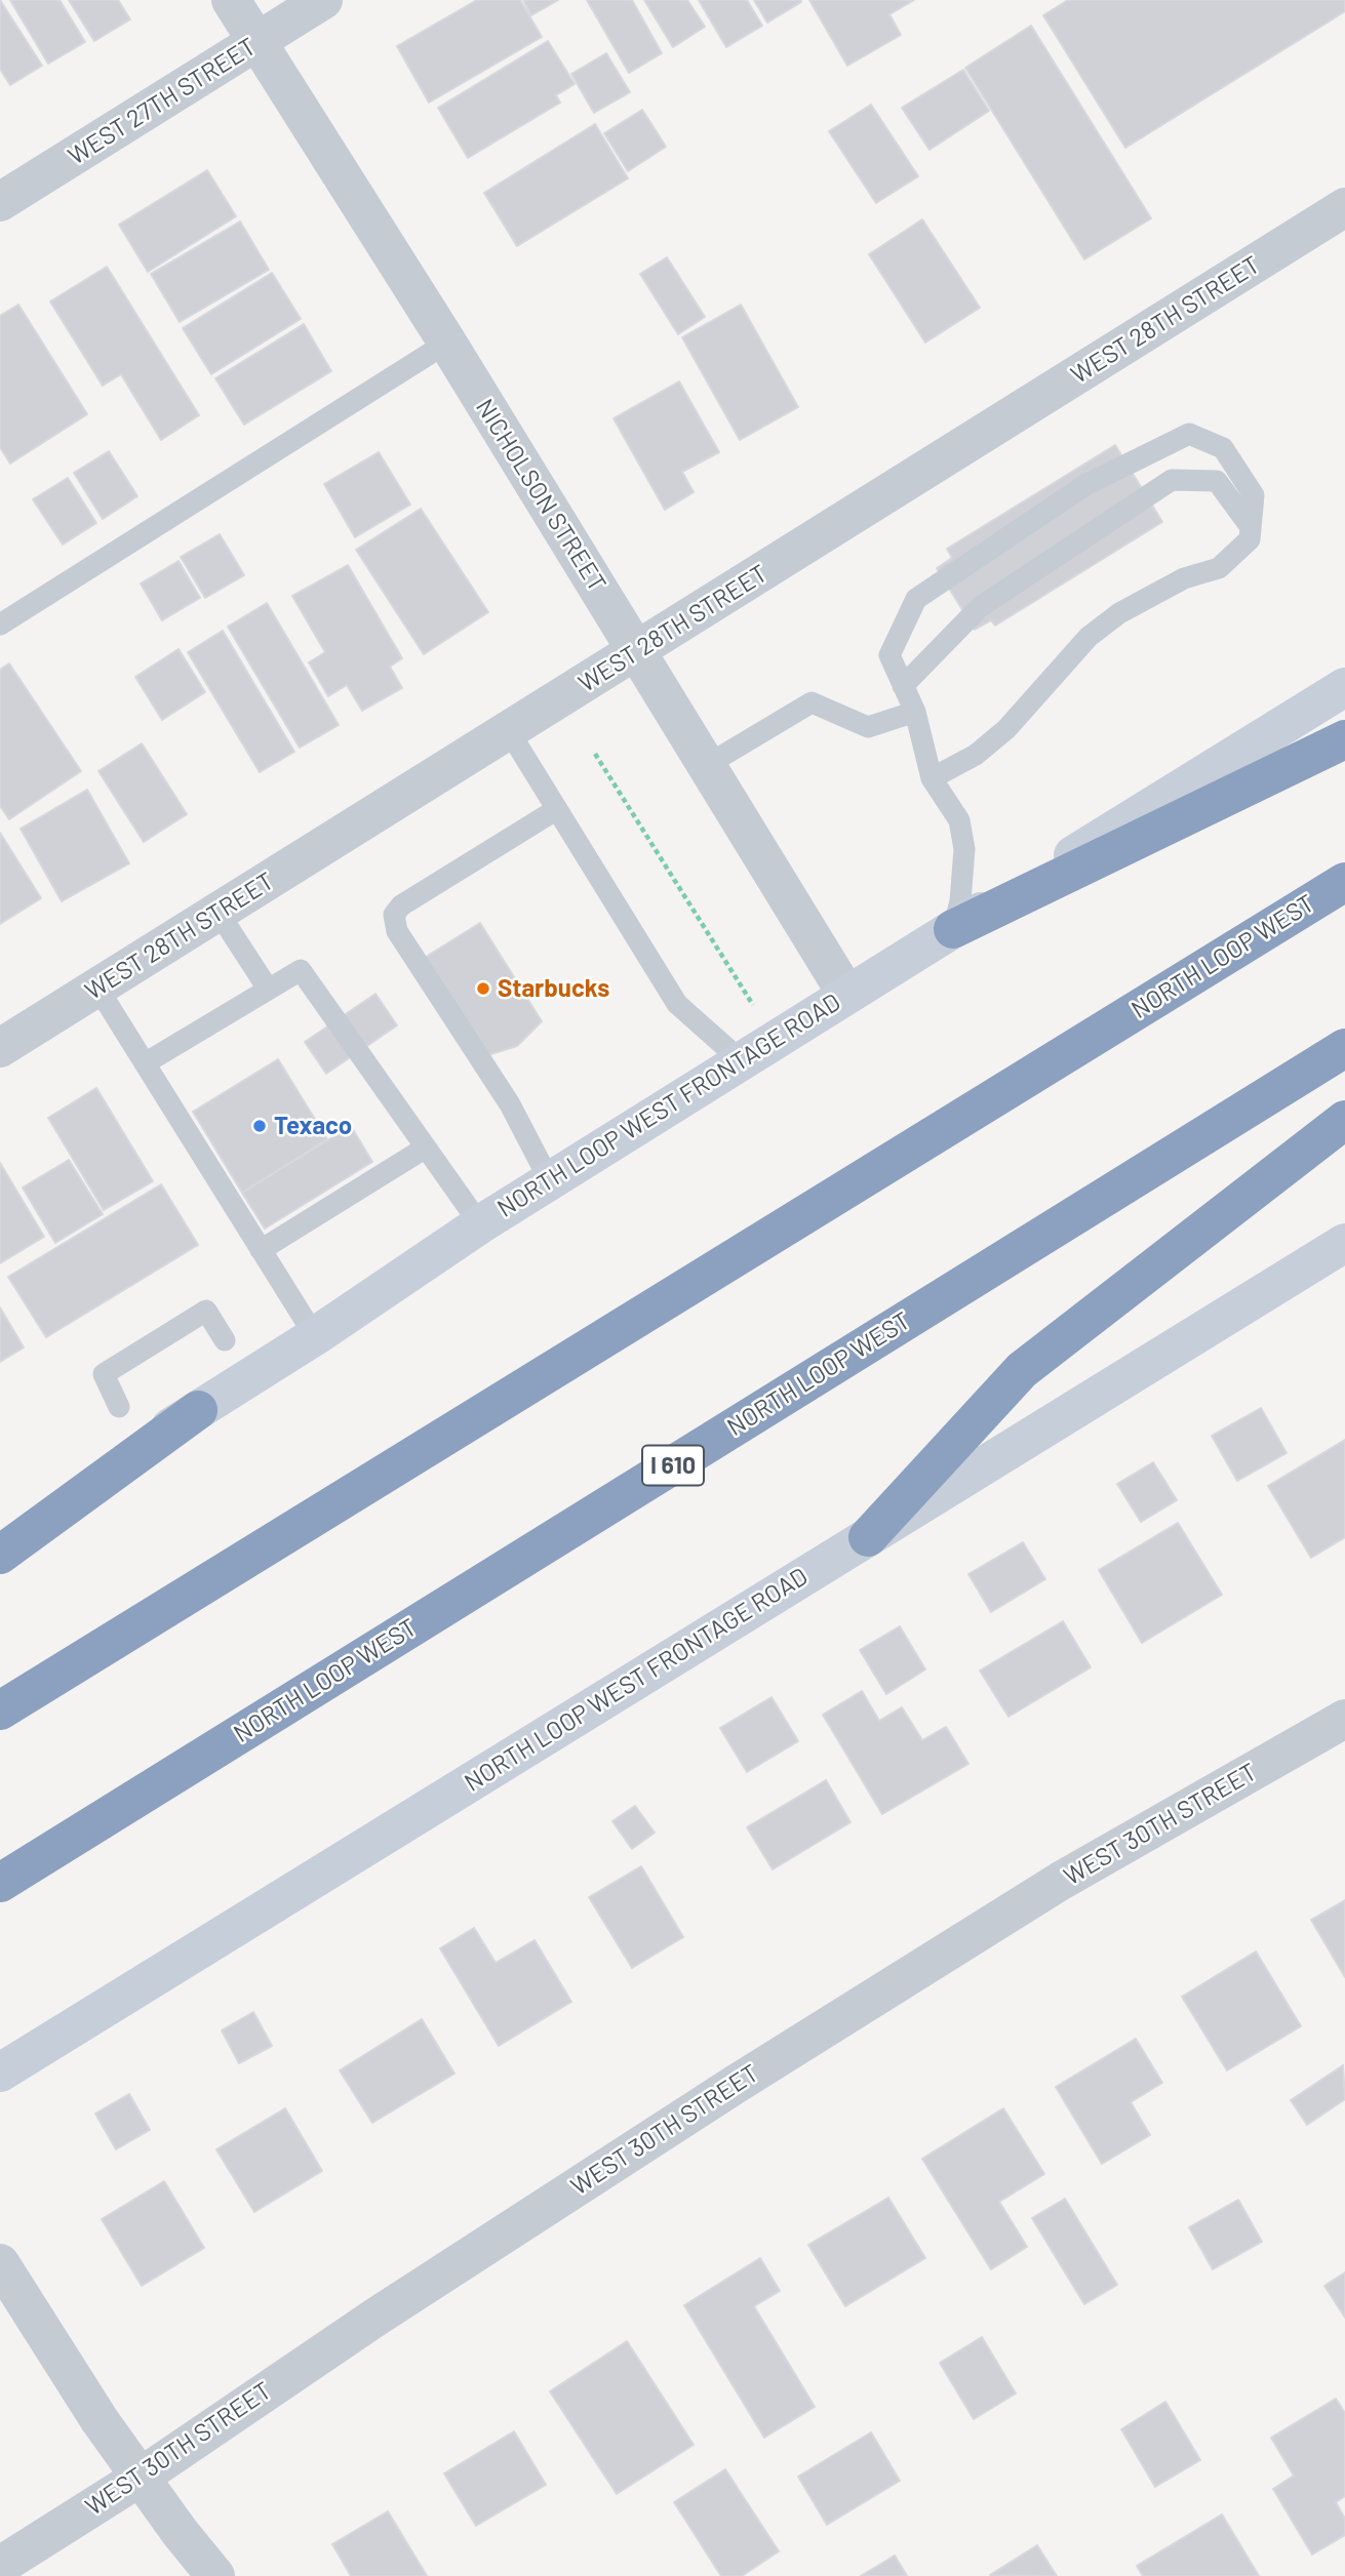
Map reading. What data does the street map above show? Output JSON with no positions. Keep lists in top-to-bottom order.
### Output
{
  "streets": {
    "highway": ["NORTH LOOP WEST", "I 610"],
    "main road": ["NORTH LOOP WEST FRONTAGE ROAD"],
    "street": [
      "WEST 27TH STREET",
      "WEST 28TH STREET",
      "NICHOLSON STREET",
      "WEST 30TH STREET"
    ]
  },
  "crossings": [
    ["WEST 27TH STREET", "NICHOLSON STREET"],
    ["WEST 28TH STREET", "NICHOLSON STREET"],
    ["NICHOLSON STREET", "NORTH LOOP WEST FRONTAGE ROAD"]
  ],
  "places": ["Starbucks", "Texaco"]
}
